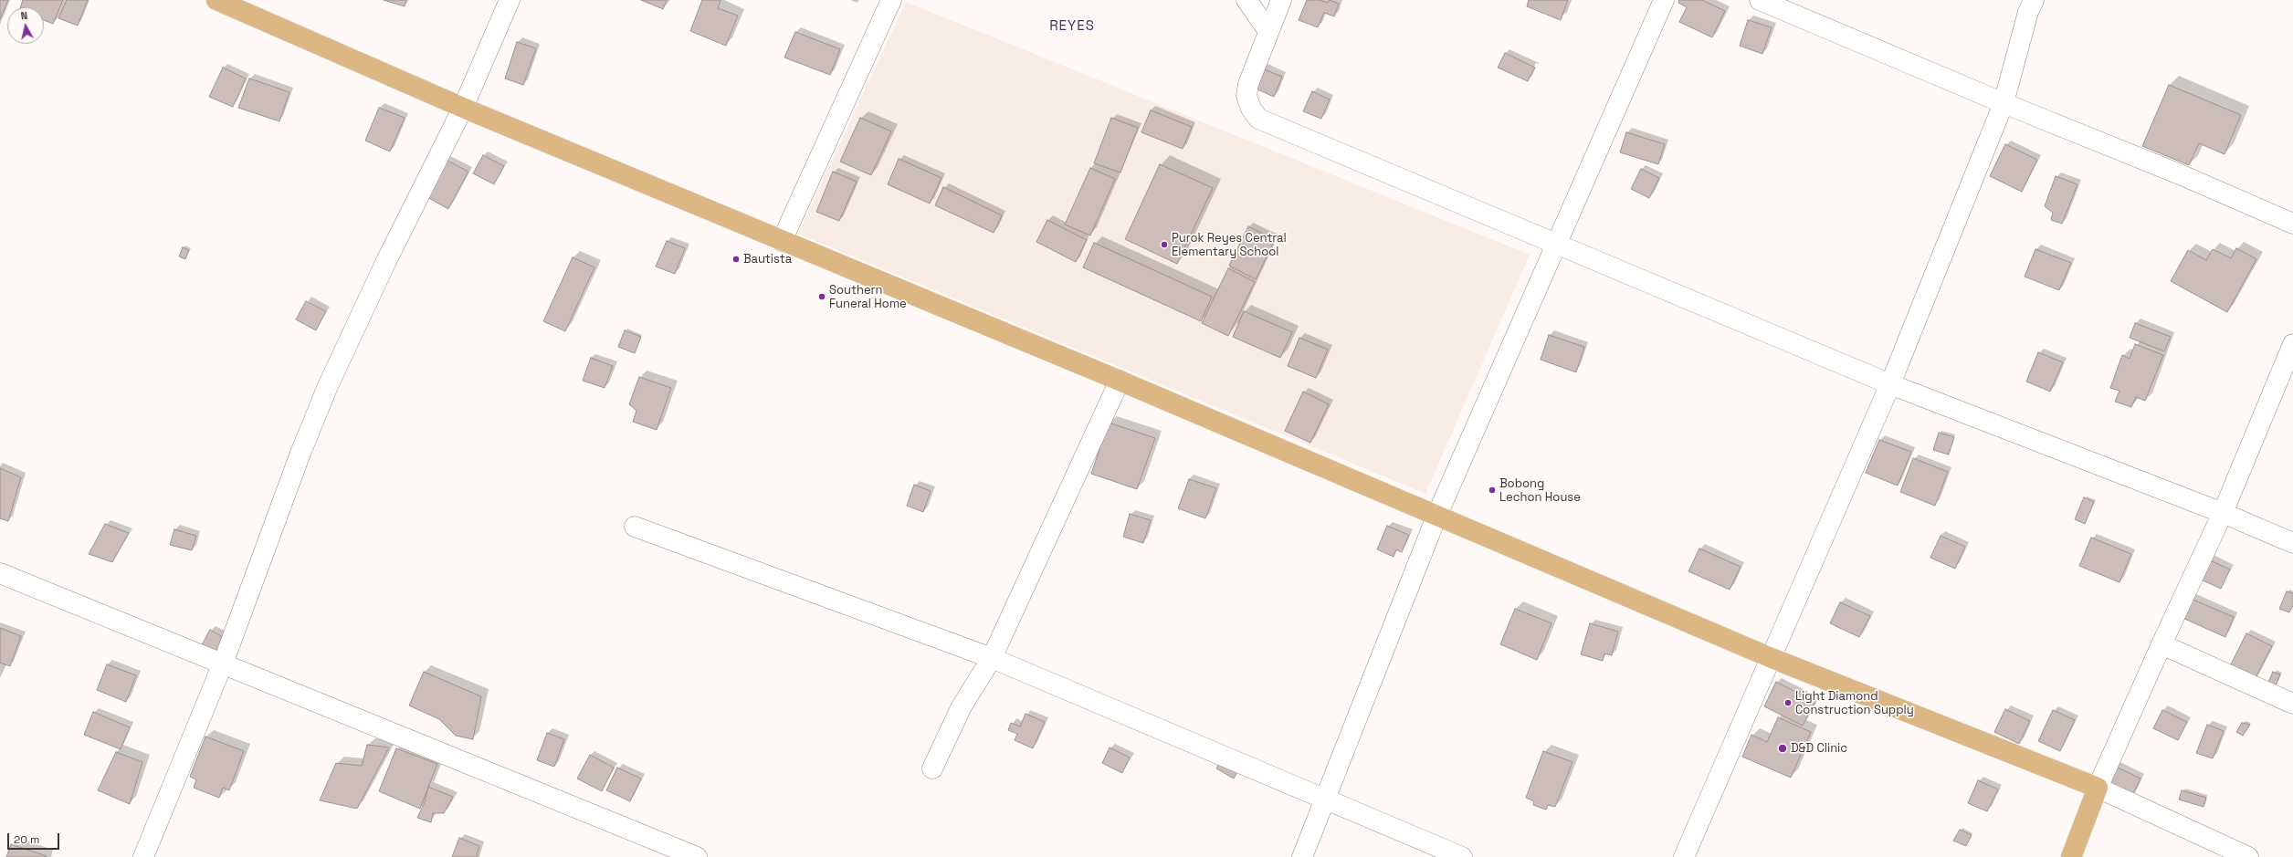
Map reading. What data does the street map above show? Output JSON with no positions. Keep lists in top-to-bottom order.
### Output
{
  "districts": ["REYES"],
  "places": [
    "Purok Reyes Central Elementary School",
    "Bautista",
    "Southern Funeral Home",
    "Bobong Lechon House",
    "Light Diamond Construction Supply",
    "D&D Clinic"
  ],
  "scale_bar": "20 m",
  "north": "top"
}
